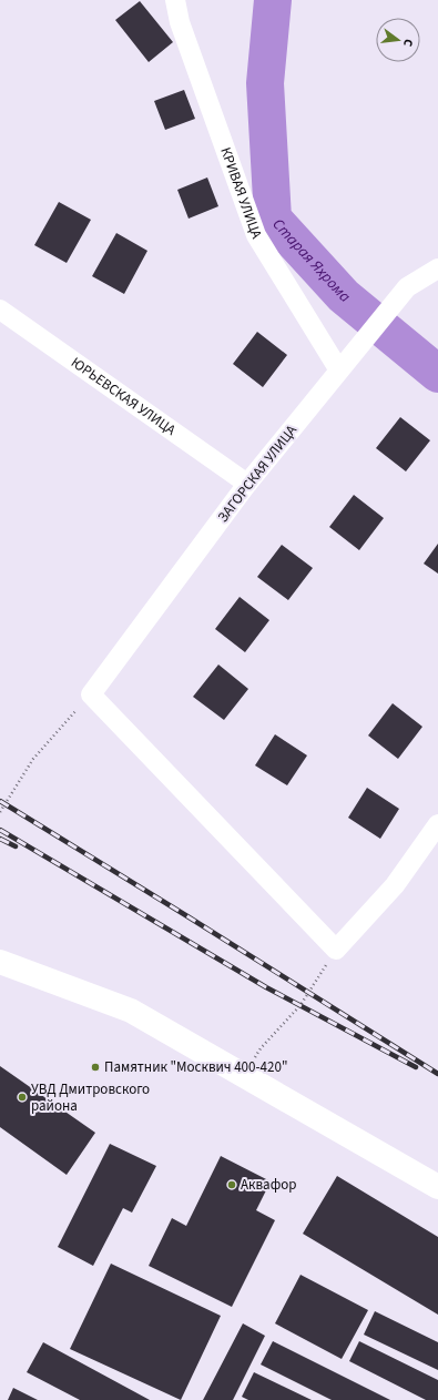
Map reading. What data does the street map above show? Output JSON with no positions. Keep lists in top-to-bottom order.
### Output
{
  "streets": {
    "street": ["КРИВАЯ УЛИЦА", "ЮРЬЕВСКАЯ УЛИЦА", "ЗАГОРСКАЯ УЛИЦА"]
  },
  "crossings": [
    ["КРИВАЯ УЛИЦА", "ЗАГОРСКАЯ УЛИЦА"],
    ["ЮРЬЕВСКАЯ УЛИЦА", "ЗАГОРСКАЯ УЛИЦА"]
  ],
  "water": ["Старая Яхрома"],
  "places": ["Памятник \"Москвич 400-420\"", "УВД Дмитровского района", "Аквафор"],
  "north": "right"
}
